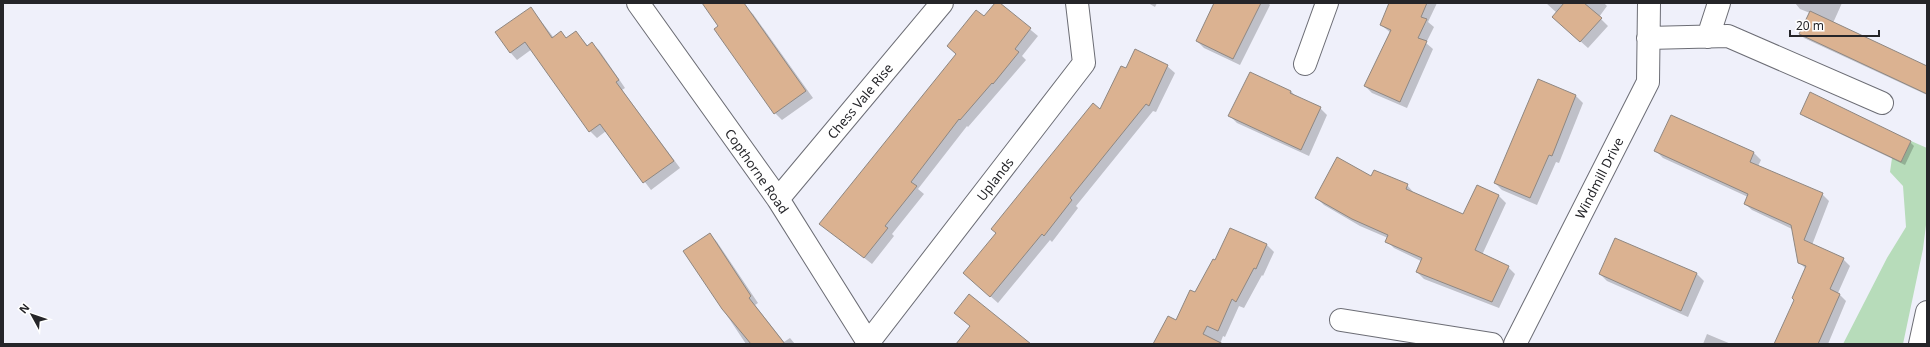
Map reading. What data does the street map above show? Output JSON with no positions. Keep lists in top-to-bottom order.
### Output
{
  "streets": {
    "street": [
      "Chess Vale Rise",
      "Copthorne Road",
      "Windmill Drive",
      "Uplands"
    ]
  },
  "crossings": [
    ["Chess Vale Rise", "Copthorne Road"],
    ["Copthorne Road", "Uplands"]
  ],
  "scale_bar": "20 m",
  "north": "top left"
}
